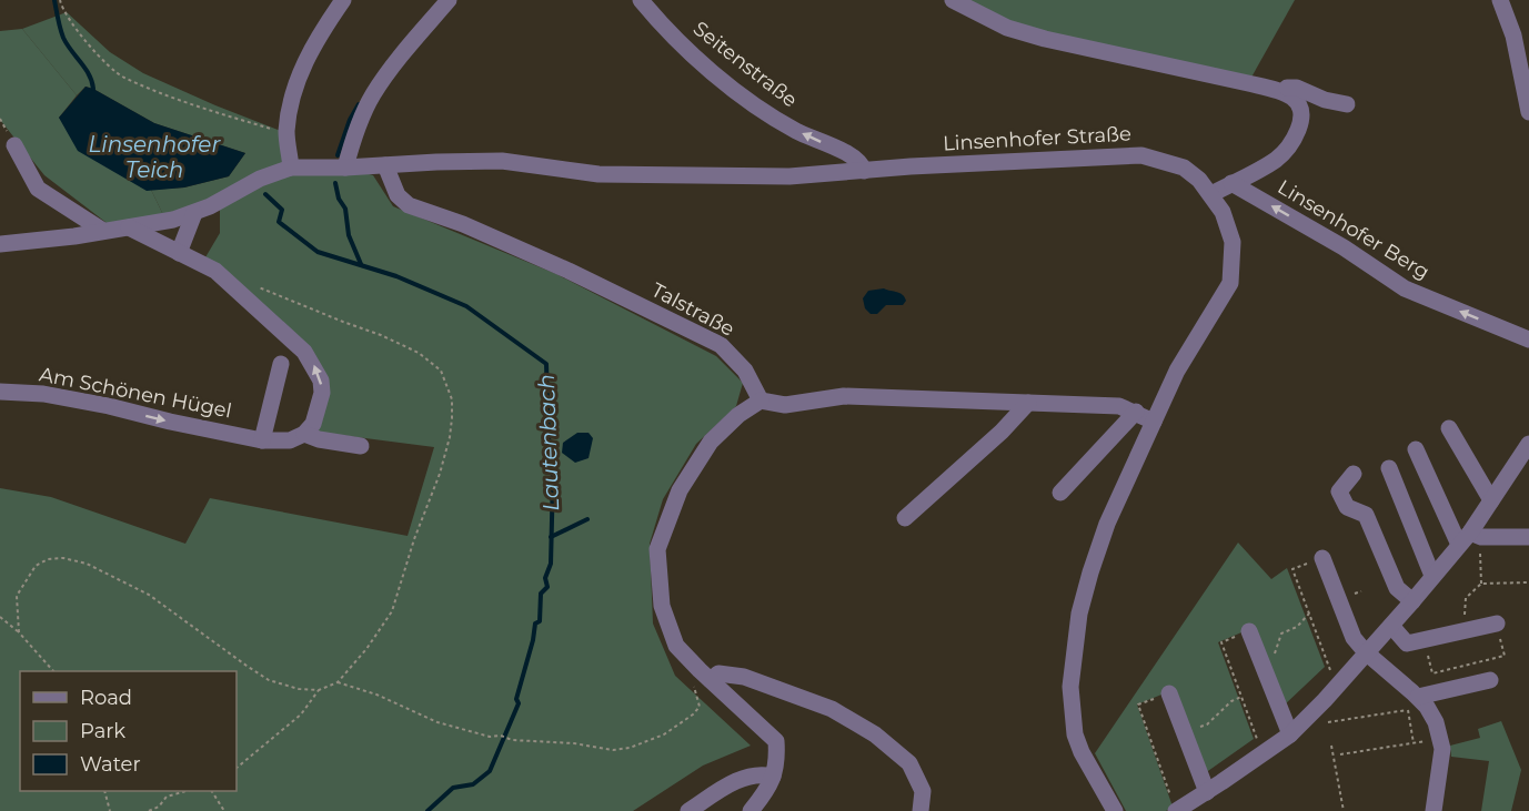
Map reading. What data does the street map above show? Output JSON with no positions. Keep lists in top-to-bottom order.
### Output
{
  "streets": {
    "street": [
      "Seitenstraße",
      "Linsenhofer Straße",
      "Linsenhofer Berg",
      "Talstraße",
      "Am Schönen Hügel"
    ]
  },
  "crossings": [
    ["Seitenstraße", "Linsenhofer Straße"],
    ["Linsenhofer Straße", "Linsenhofer Berg"],
    ["Linsenhofer Straße", "Talstraße"]
  ],
  "one_way": ["Seitenstraße", "Linsenhofer Berg", "Am Schönen Hügel"],
  "water": ["Linsenhofer Teich", "Lautenbach"],
  "legend": ["Road", "Park", "Water"]
}
